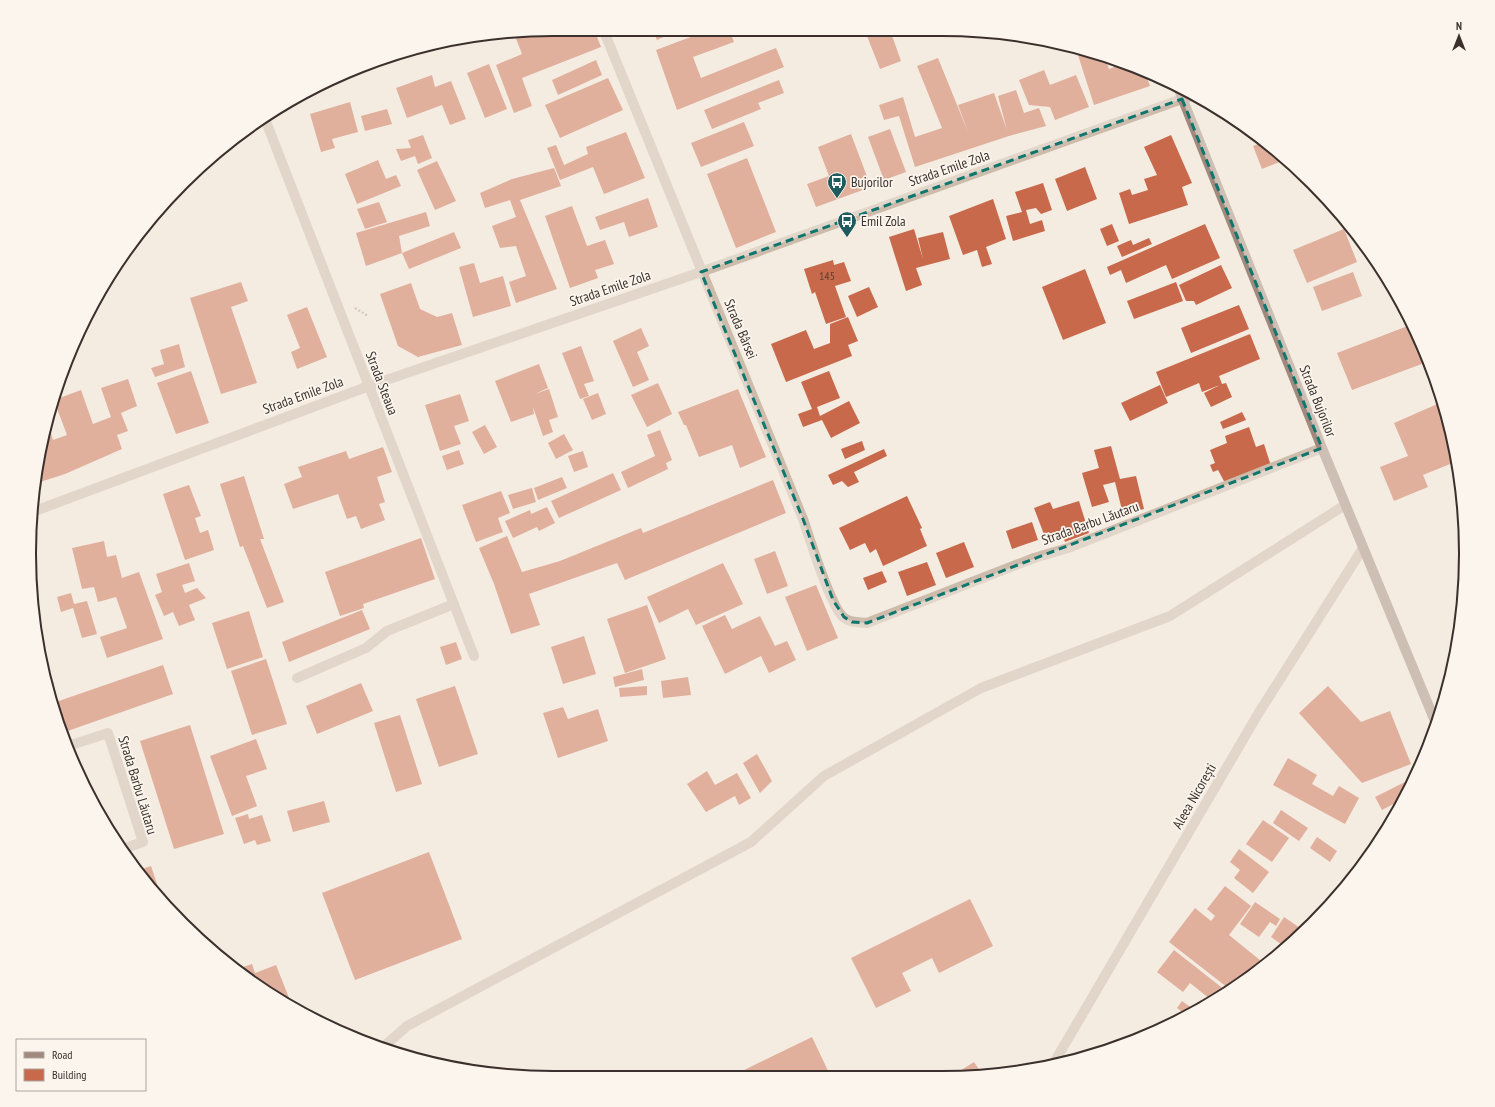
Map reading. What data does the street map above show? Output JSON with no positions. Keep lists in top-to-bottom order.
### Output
{
  "streets": {
    "main road": ["Strada Emile Zola", "Strada Bujorilor"],
    "street": [
      "Strada Bârsei",
      "Strada Steaua",
      "Strada Barbu Lăutaru",
      "Aleea Nicorești"
    ]
  },
  "crossings": [
    ["Strada Emile Zola", "Strada Bârsei"],
    ["Strada Emile Zola", "Strada Steaua"],
    ["Strada Emile Zola", "Strada Bujorilor"],
    ["Strada Bârsei", "Strada Barbu Lăutaru"],
    ["Strada Bujorilor", "Strada Barbu Lăutaru"],
    ["Strada Bujorilor", "Aleea Nicorești"]
  ],
  "places": {
    "bus stop": ["Bujorilor", "Emil Zola"]
  },
  "house_numbers": ["145"],
  "legend": ["Road", "Building"],
  "north": "top"
}
